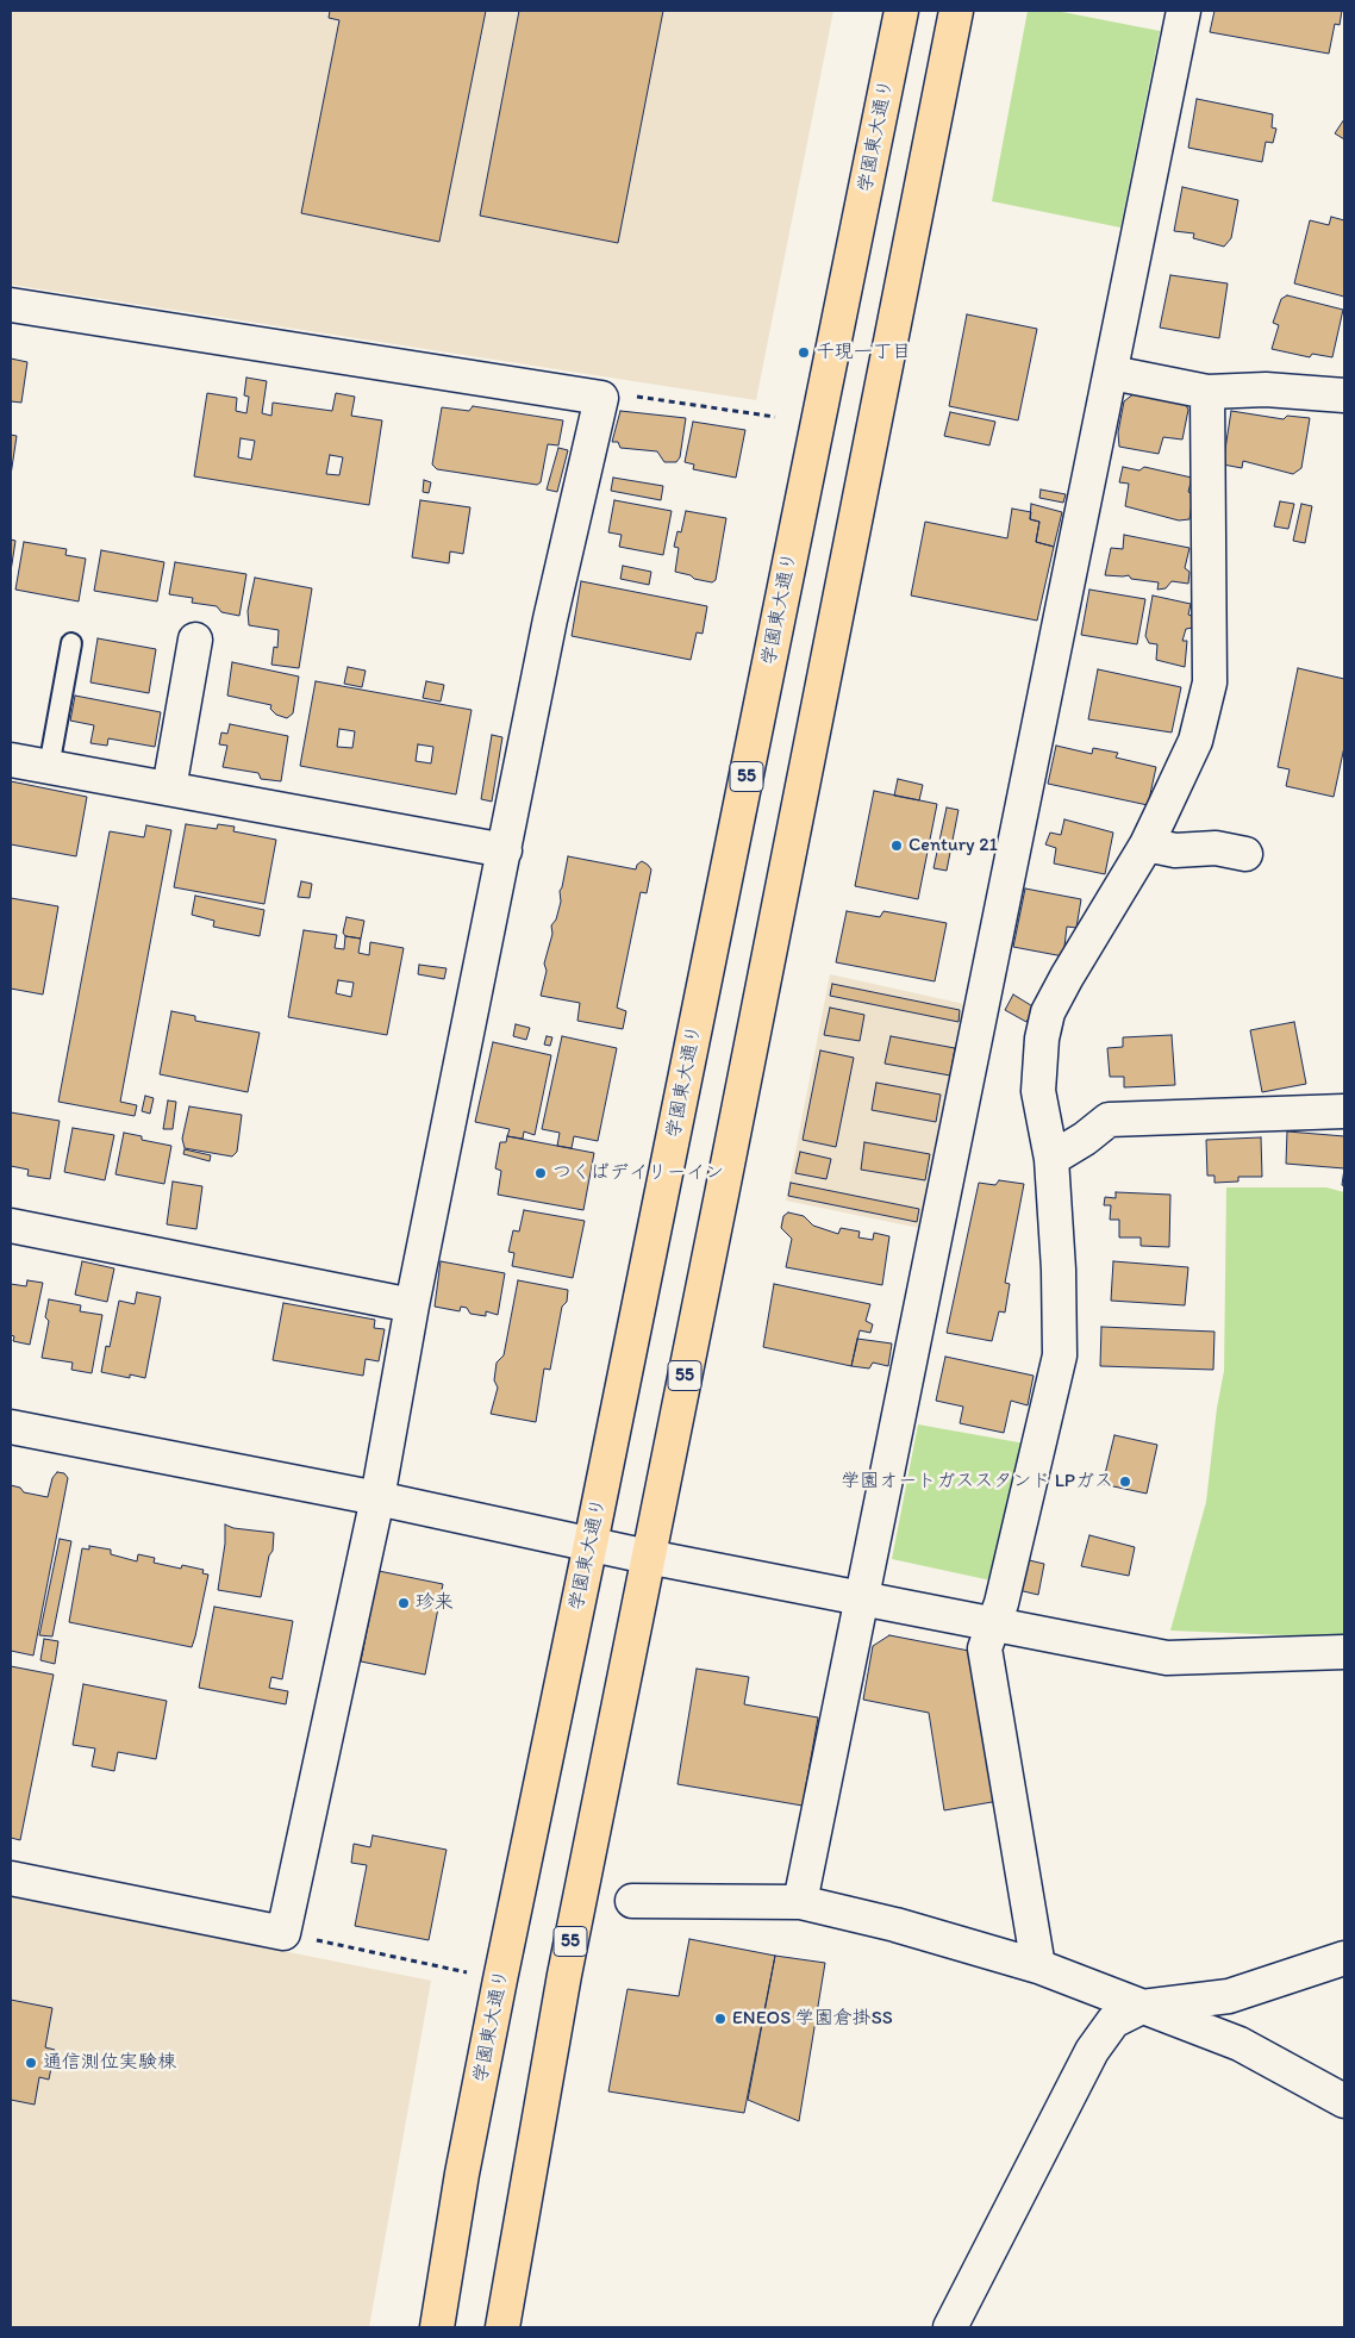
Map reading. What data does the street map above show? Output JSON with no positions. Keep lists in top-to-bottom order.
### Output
{
  "streets": {
    "main road": ["学園東大通り", "55"]
  },
  "places": [
    "千現一丁目",
    "Century 21",
    "つくばデイリーイン",
    "学園オートガススタンド LPガス",
    "珍来",
    "ENEOS 学園倉掛SS",
    "通信測位実験棟"
  ]
}
